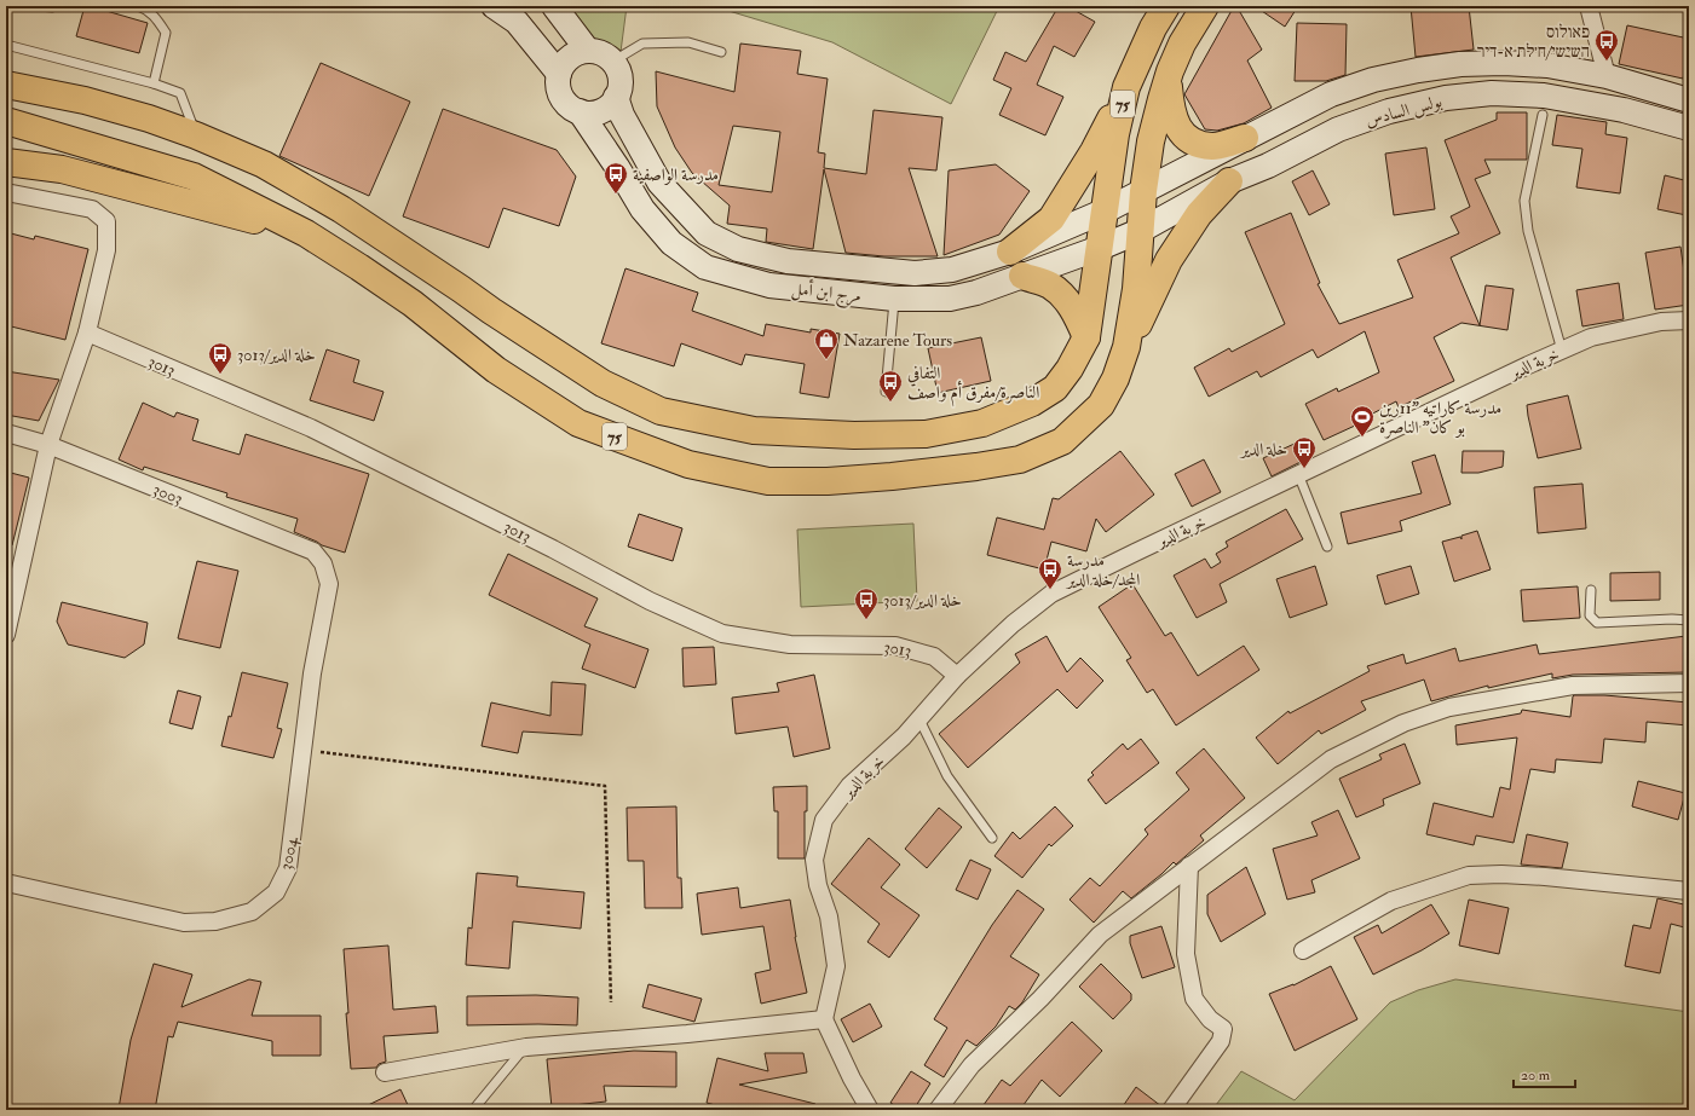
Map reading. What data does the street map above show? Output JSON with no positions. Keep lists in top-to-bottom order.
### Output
{
  "streets": {
    "highway": ["75"],
    "street": [
      "بولس السادس",
      "مرج ابن أمل",
      "خربة الدير",
      "3013",
      "3003",
      "3004"
    ]
  },
  "crossings": [
    ["75", "بولس السادس"],
    ["75", "مرج ابن أمل"],
    ["بولس السادس", "مرج ابن أمل"],
    ["خربة الدير", "3013"],
    ["3003", "3004"]
  ],
  "places": {
    "bus stop": [
      "פאולוס השישי/ח׳לת א-דיר",
      "مدرسة الواصفية",
      "خلة الدير/3013",
      "التفافي الناصرة/مفرق أم واصف",
      "خلة الدير",
      "مدرسة المجد/خلة الدير",
      "3013/خلة الدير"
    ],
    "shop": ["Nazarene Tours"],
    "sports": ["مدرسة كاراتيه \"11رين بو كان\" الناصرة"]
  },
  "scale_bar": "20 m"
}
